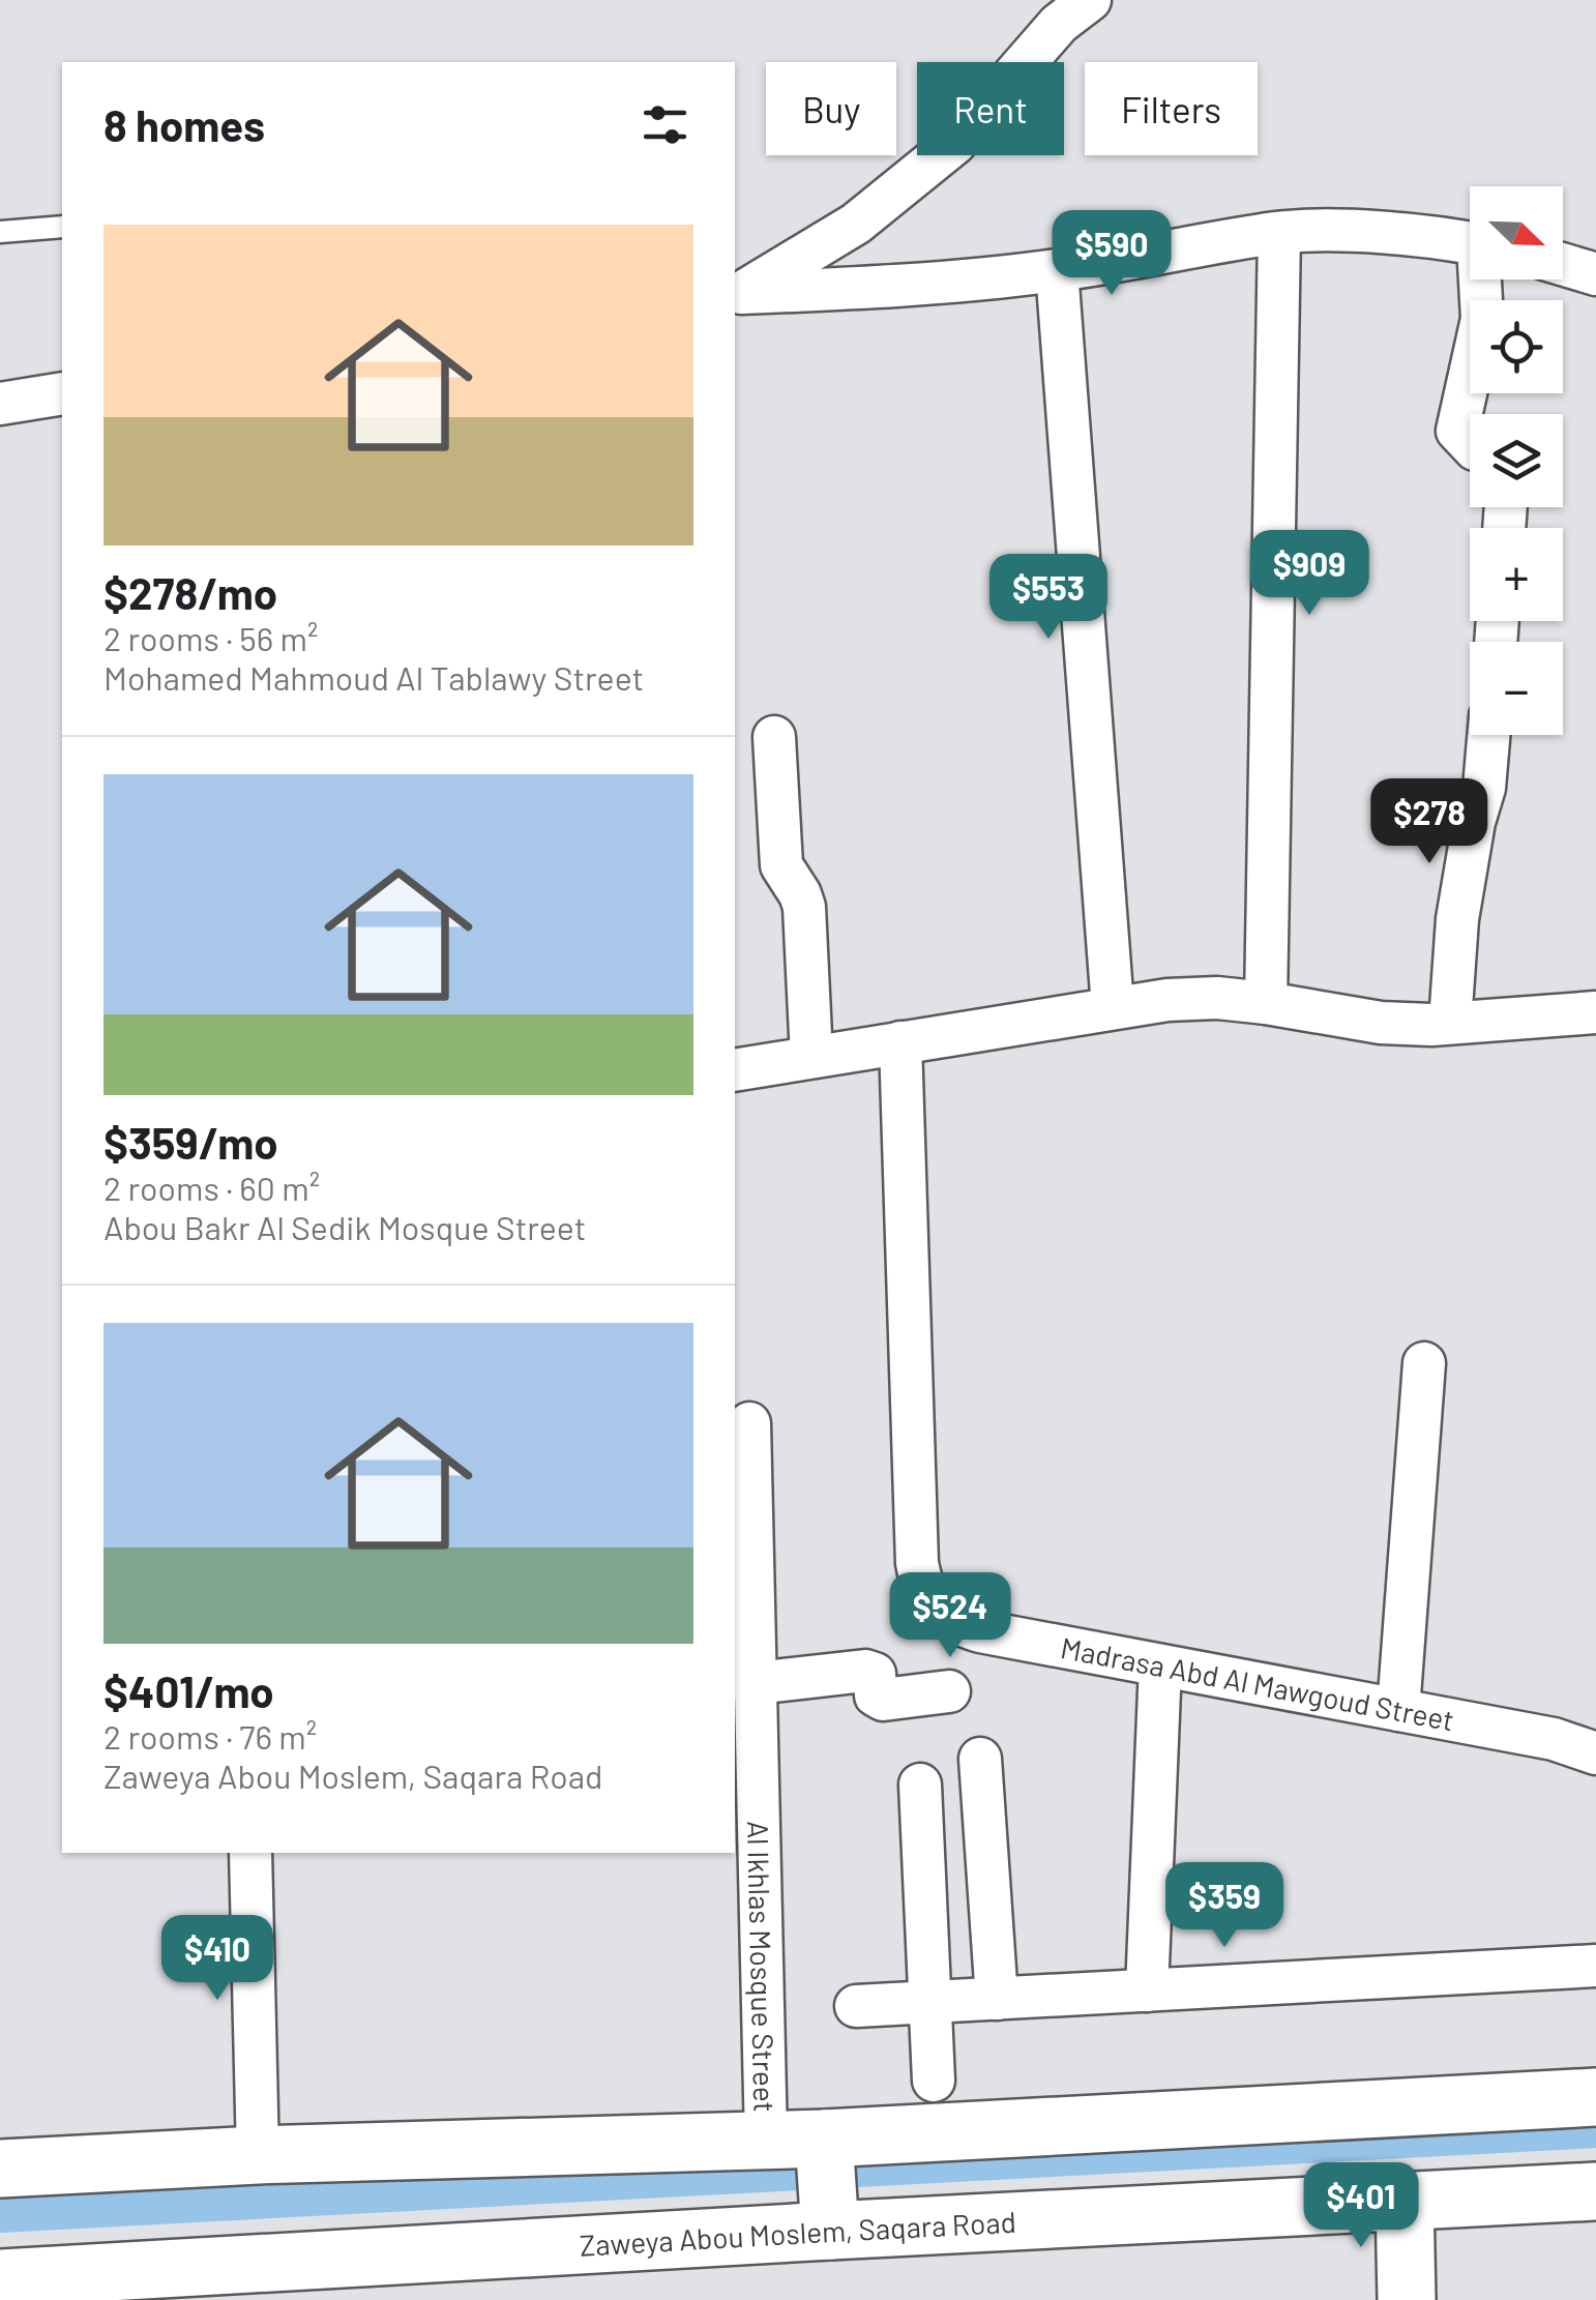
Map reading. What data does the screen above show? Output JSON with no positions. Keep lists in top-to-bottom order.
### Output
{
  "streets": {
    "main road": ["Zaweya Abou Moslem, Saqara Road"],
    "street": ["Madrasa Abd Al Mawgoud Street", "Al Ikhlas Mosque Street"]
  },
  "crossings": [
    ["Al Ikhlas Mosque Street", "Zaweya Abou Moslem, Saqara Road"]
  ],
  "north": "bottom right",
  "page": {
    "chip": ["Buy", "Rent", "Filters"],
    "heading": "8 homes",
    "map_buttons": ["+", "−"],
    "list": [
      {
        "name": "$278/mo",
        "note": "2 rooms · 56 m² · Mohamed Mahmoud Al Tablawy Street"
      },
      {
        "name": "$359/mo",
        "note": "2 rooms · 60 m² · Abou Bakr Al Sedik Mosque Street"
      },
      {
        "name": "$401/mo",
        "note": "2 rooms · 76 m² · Zaweya Abou Moslem, Saqara Road"
      }
    ],
    "price": [
      "$590",
      "$909",
      "$553",
      "$278",
      "$524",
      "$359",
      "$410",
      "$401"
    ]
  }
}
